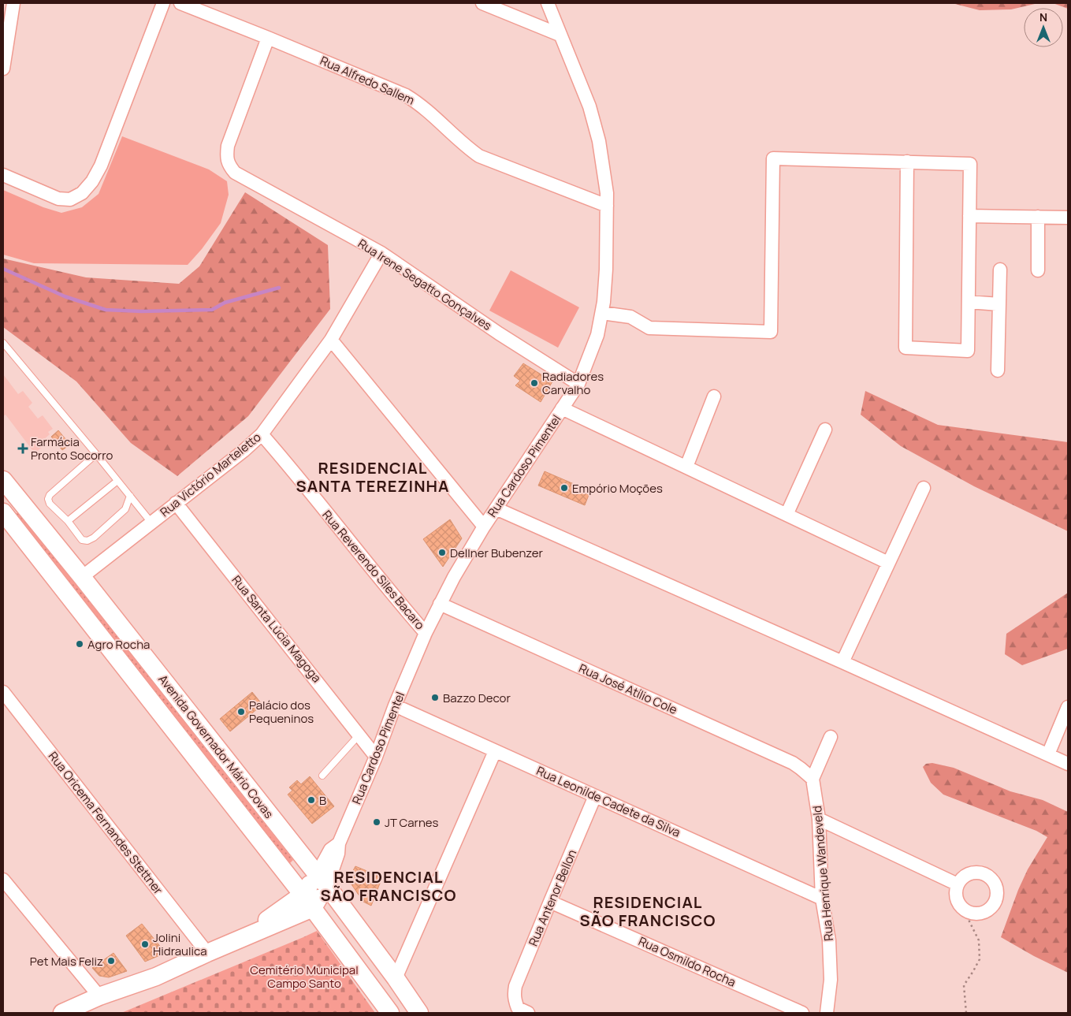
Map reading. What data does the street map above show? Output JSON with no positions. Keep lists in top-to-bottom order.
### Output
{
  "streets": {
    "main road": ["Rua Cardoso Pimentel", "Avenida Governador Mário Covas"],
    "street": [
      "Rua Alfredo Sallem",
      "Rua Irene Segatto Gonçalves",
      "Rua Victório Marteletto",
      "Rua Reverendo Siles Bacaro",
      "Rua Santa Lúcia Magoga",
      "Rua José Atílio Cole",
      "Rua Leonilde Cadete da Silva",
      "Rua Oricema Fernandes Stettner",
      "Rua Henrique Wandeveld",
      "Rua Antenor Bellon",
      "Rua Osmildo Rocha"
    ]
  },
  "crossings": [
    ["Rua Alfredo Sallem", "Rua Irene Segatto Gonçalves"],
    ["Rua Alfredo Sallem", "Rua Cardoso Pimentel"],
    ["Rua Irene Segatto Gonçalves", "Rua Cardoso Pimentel"],
    ["Rua Irene Segatto Gonçalves", "Rua Victório Marteletto"],
    ["Rua Cardoso Pimentel", "Rua Reverendo Siles Bacaro"],
    ["Rua Cardoso Pimentel", "Rua Santa Lúcia Magoga"],
    ["Rua Cardoso Pimentel", "Rua José Atílio Cole"],
    ["Rua Cardoso Pimentel", "Avenida Governador Mário Covas"],
    ["Rua Cardoso Pimentel", "Rua Leonilde Cadete da Silva"],
    ["Rua Victório Marteletto", "Rua Reverendo Siles Bacaro"],
    ["Rua Victório Marteletto", "Rua Santa Lúcia Magoga"],
    ["Rua Victório Marteletto", "Avenida Governador Mário Covas"],
    ["Rua José Atílio Cole", "Rua Henrique Wandeveld"],
    ["Rua Leonilde Cadete da Silva", "Rua Henrique Wandeveld"],
    ["Rua Leonilde Cadete da Silva", "Rua Antenor Bellon"],
    ["Rua Antenor Bellon", "Rua Osmildo Rocha"]
  ],
  "districts": ["RESIDENCIAL SANTA TEREZINHA", "RESIDENCIAL SÃO FRANCISCO", "RESIDENCIAL SÃO FRANCISCO"],
  "parks": ["Cemitério Municipal Campo Santo"],
  "places": {
    "other": [
      "Radiadores Carvalho",
      "Empório Moções",
      "Dellner Bubenzer",
      "Agro Rocha",
      "Bazzo Decor",
      "Palácio dos Pequeninos",
      "B",
      "JT Carnes",
      "Jolini Hidraulica",
      "Pet Mais Feliz"
    ],
    "health": ["Farmácia Pronto Socorro"]
  },
  "north": "top"
}
